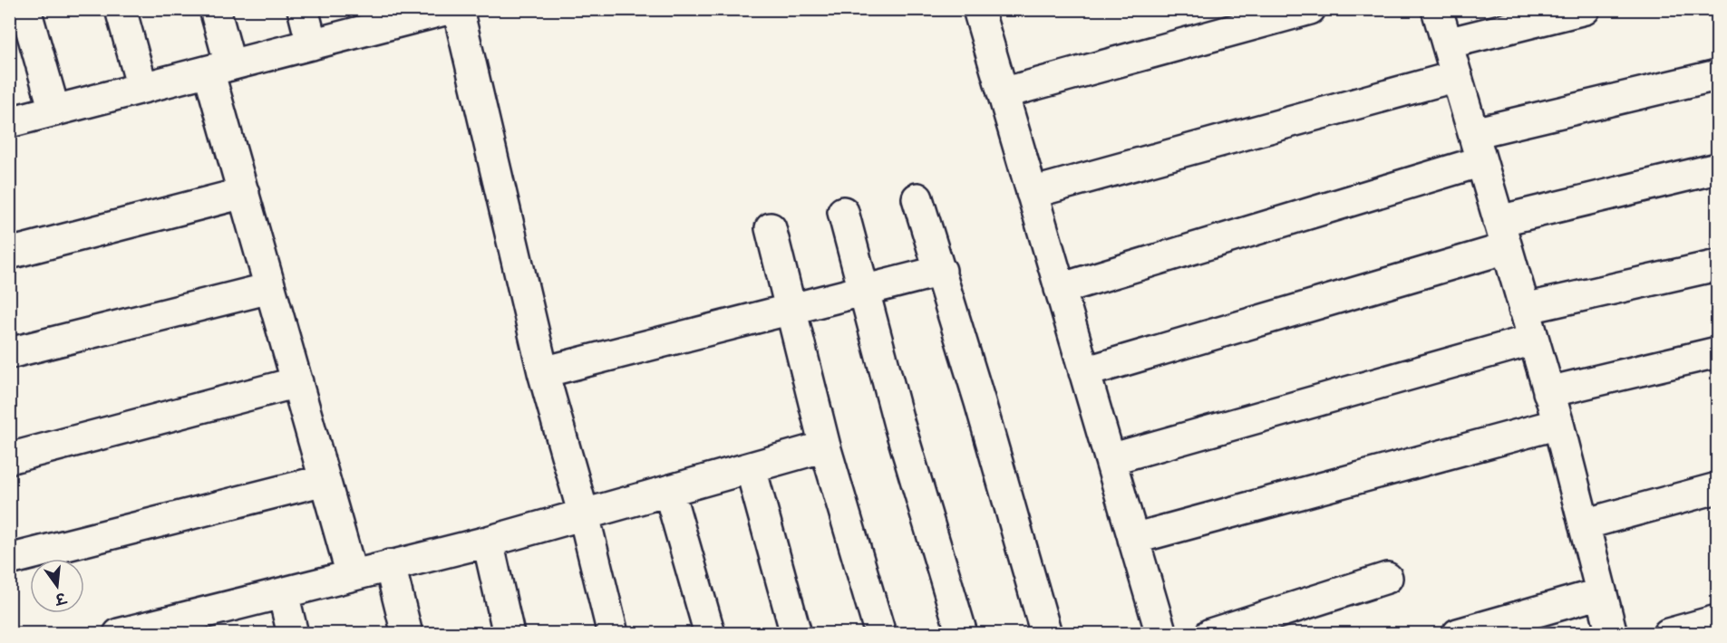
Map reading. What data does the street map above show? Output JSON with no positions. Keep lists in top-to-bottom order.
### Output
{
  "north": "bottom"
}
